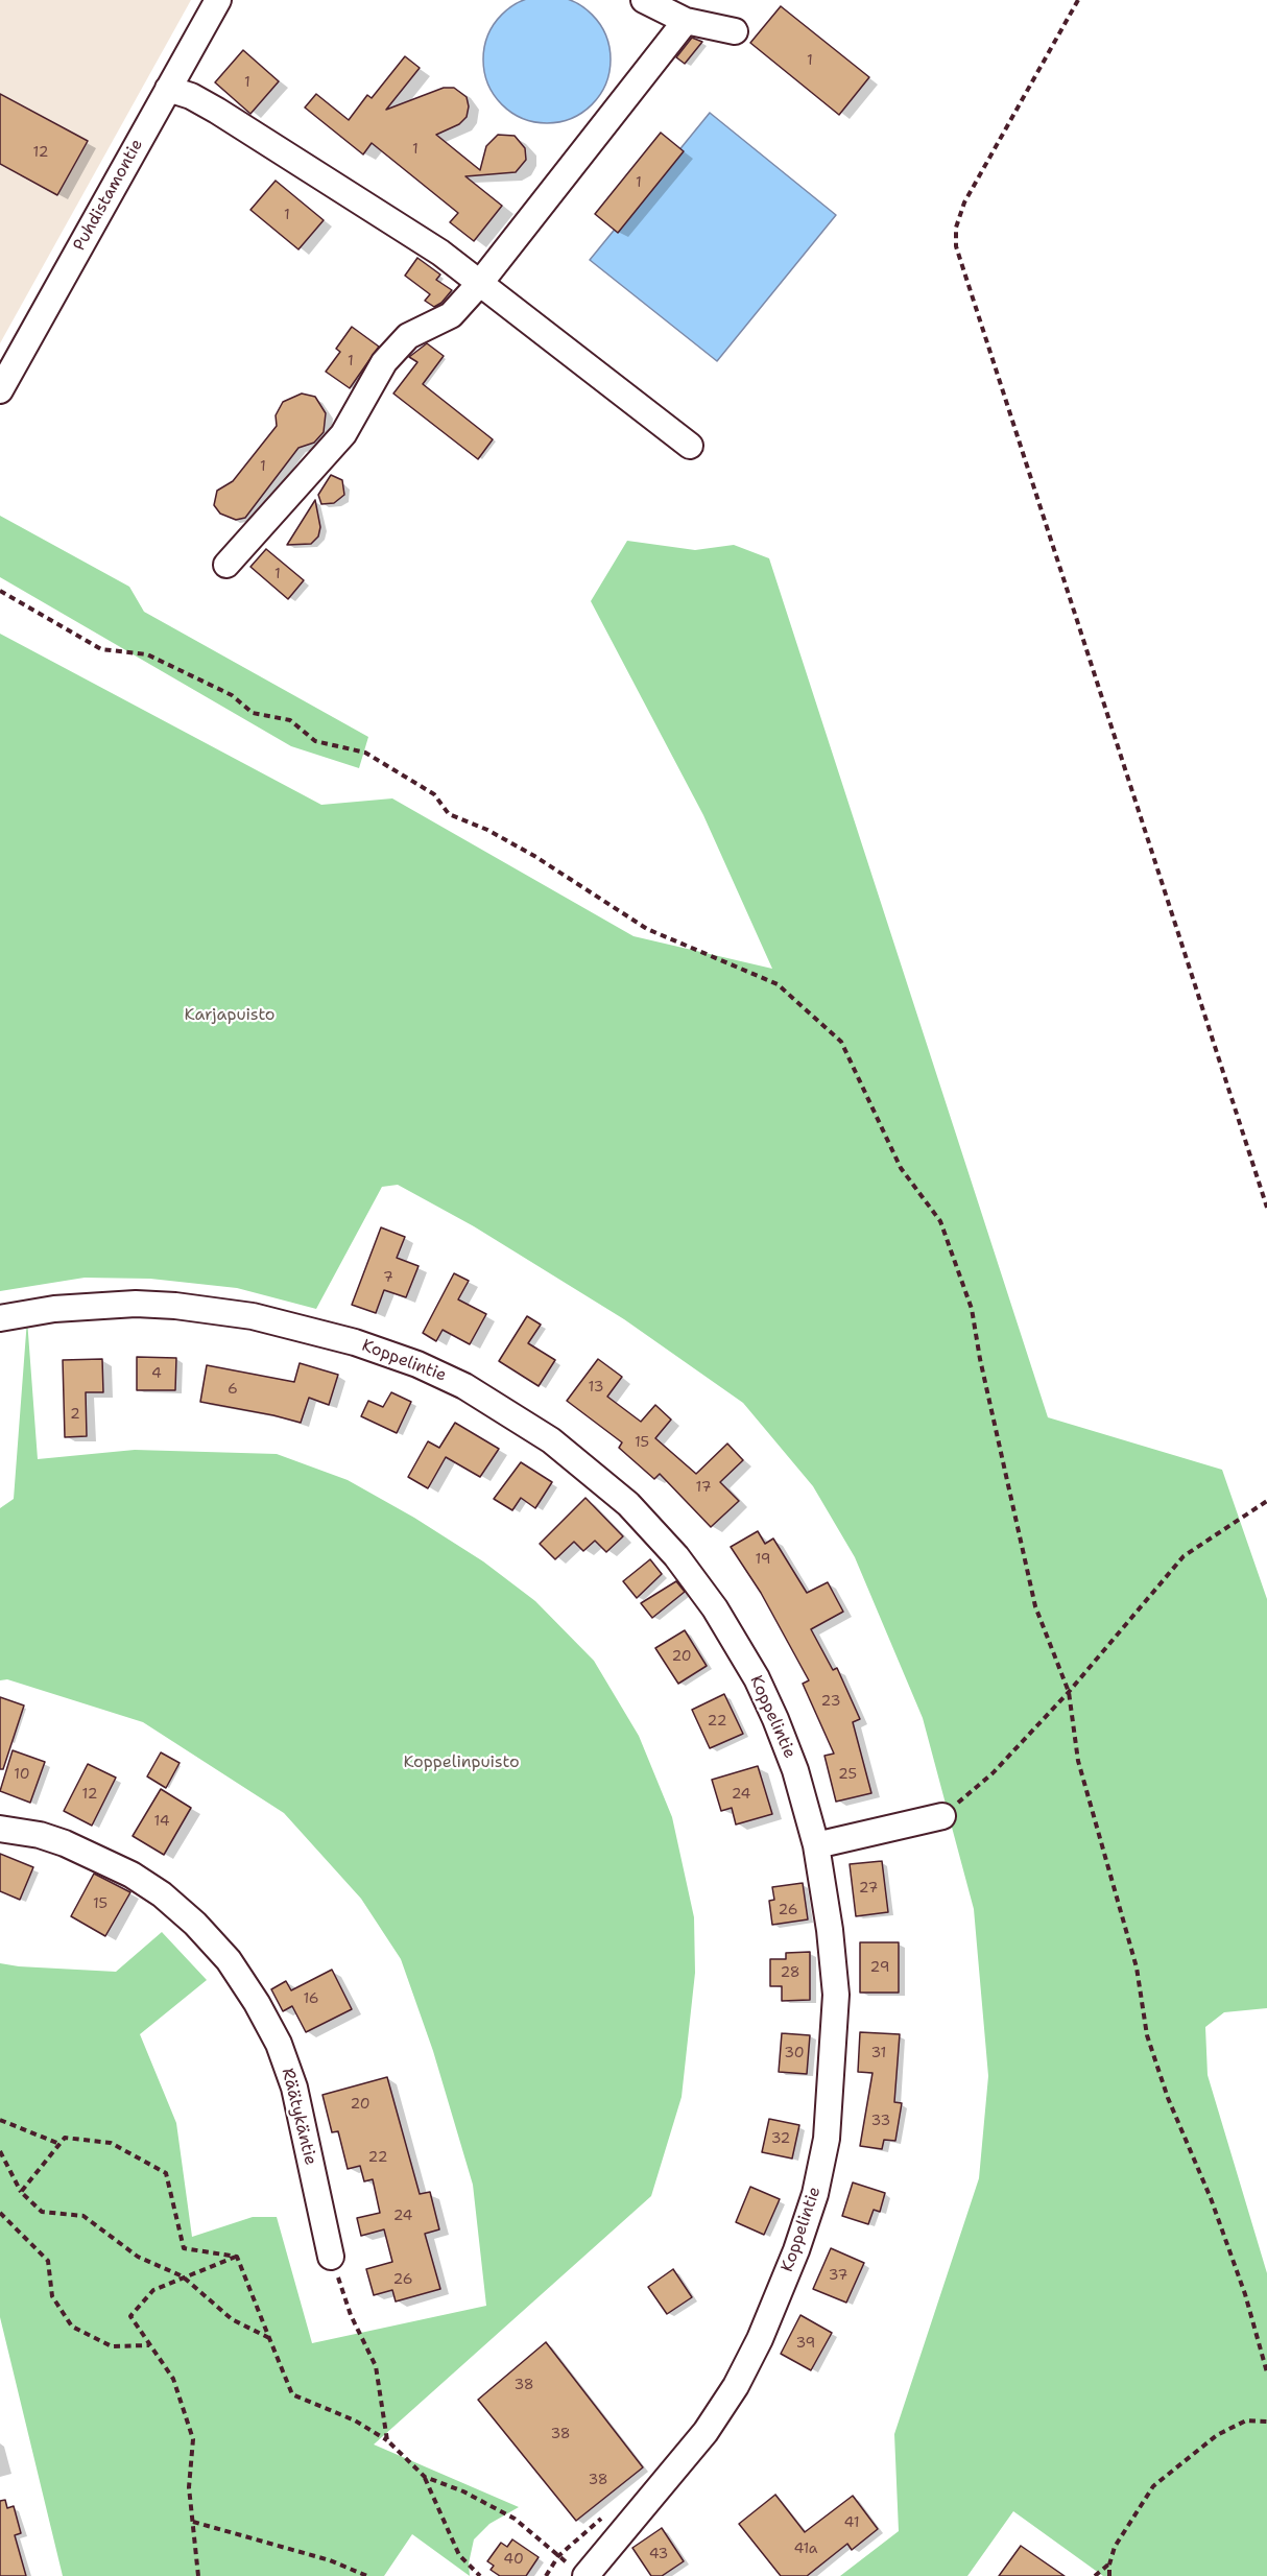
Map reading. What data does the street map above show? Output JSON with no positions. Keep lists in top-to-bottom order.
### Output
{
  "streets": {
    "street": ["Puhdistamontie", "Koppelintie", "Räätykäntie"]
  },
  "parks": ["Karjapuisto", "Koppelinpuisto"],
  "house_numbers": [
    "1",
    "1",
    "1",
    "12",
    "1",
    "1",
    "1",
    "1",
    "1",
    "7",
    "4",
    "13",
    "6",
    "2",
    "15",
    "17",
    "19",
    "20",
    "23",
    "22",
    "10",
    "25",
    "12",
    "24",
    "14",
    "27",
    "15",
    "26",
    "29",
    "28",
    "16",
    "30",
    "31",
    "20",
    "33",
    "32",
    "22",
    "24",
    "37",
    "26",
    "39",
    "38",
    "38",
    "38",
    "41",
    "41a",
    "43",
    "40"
  ]
}
